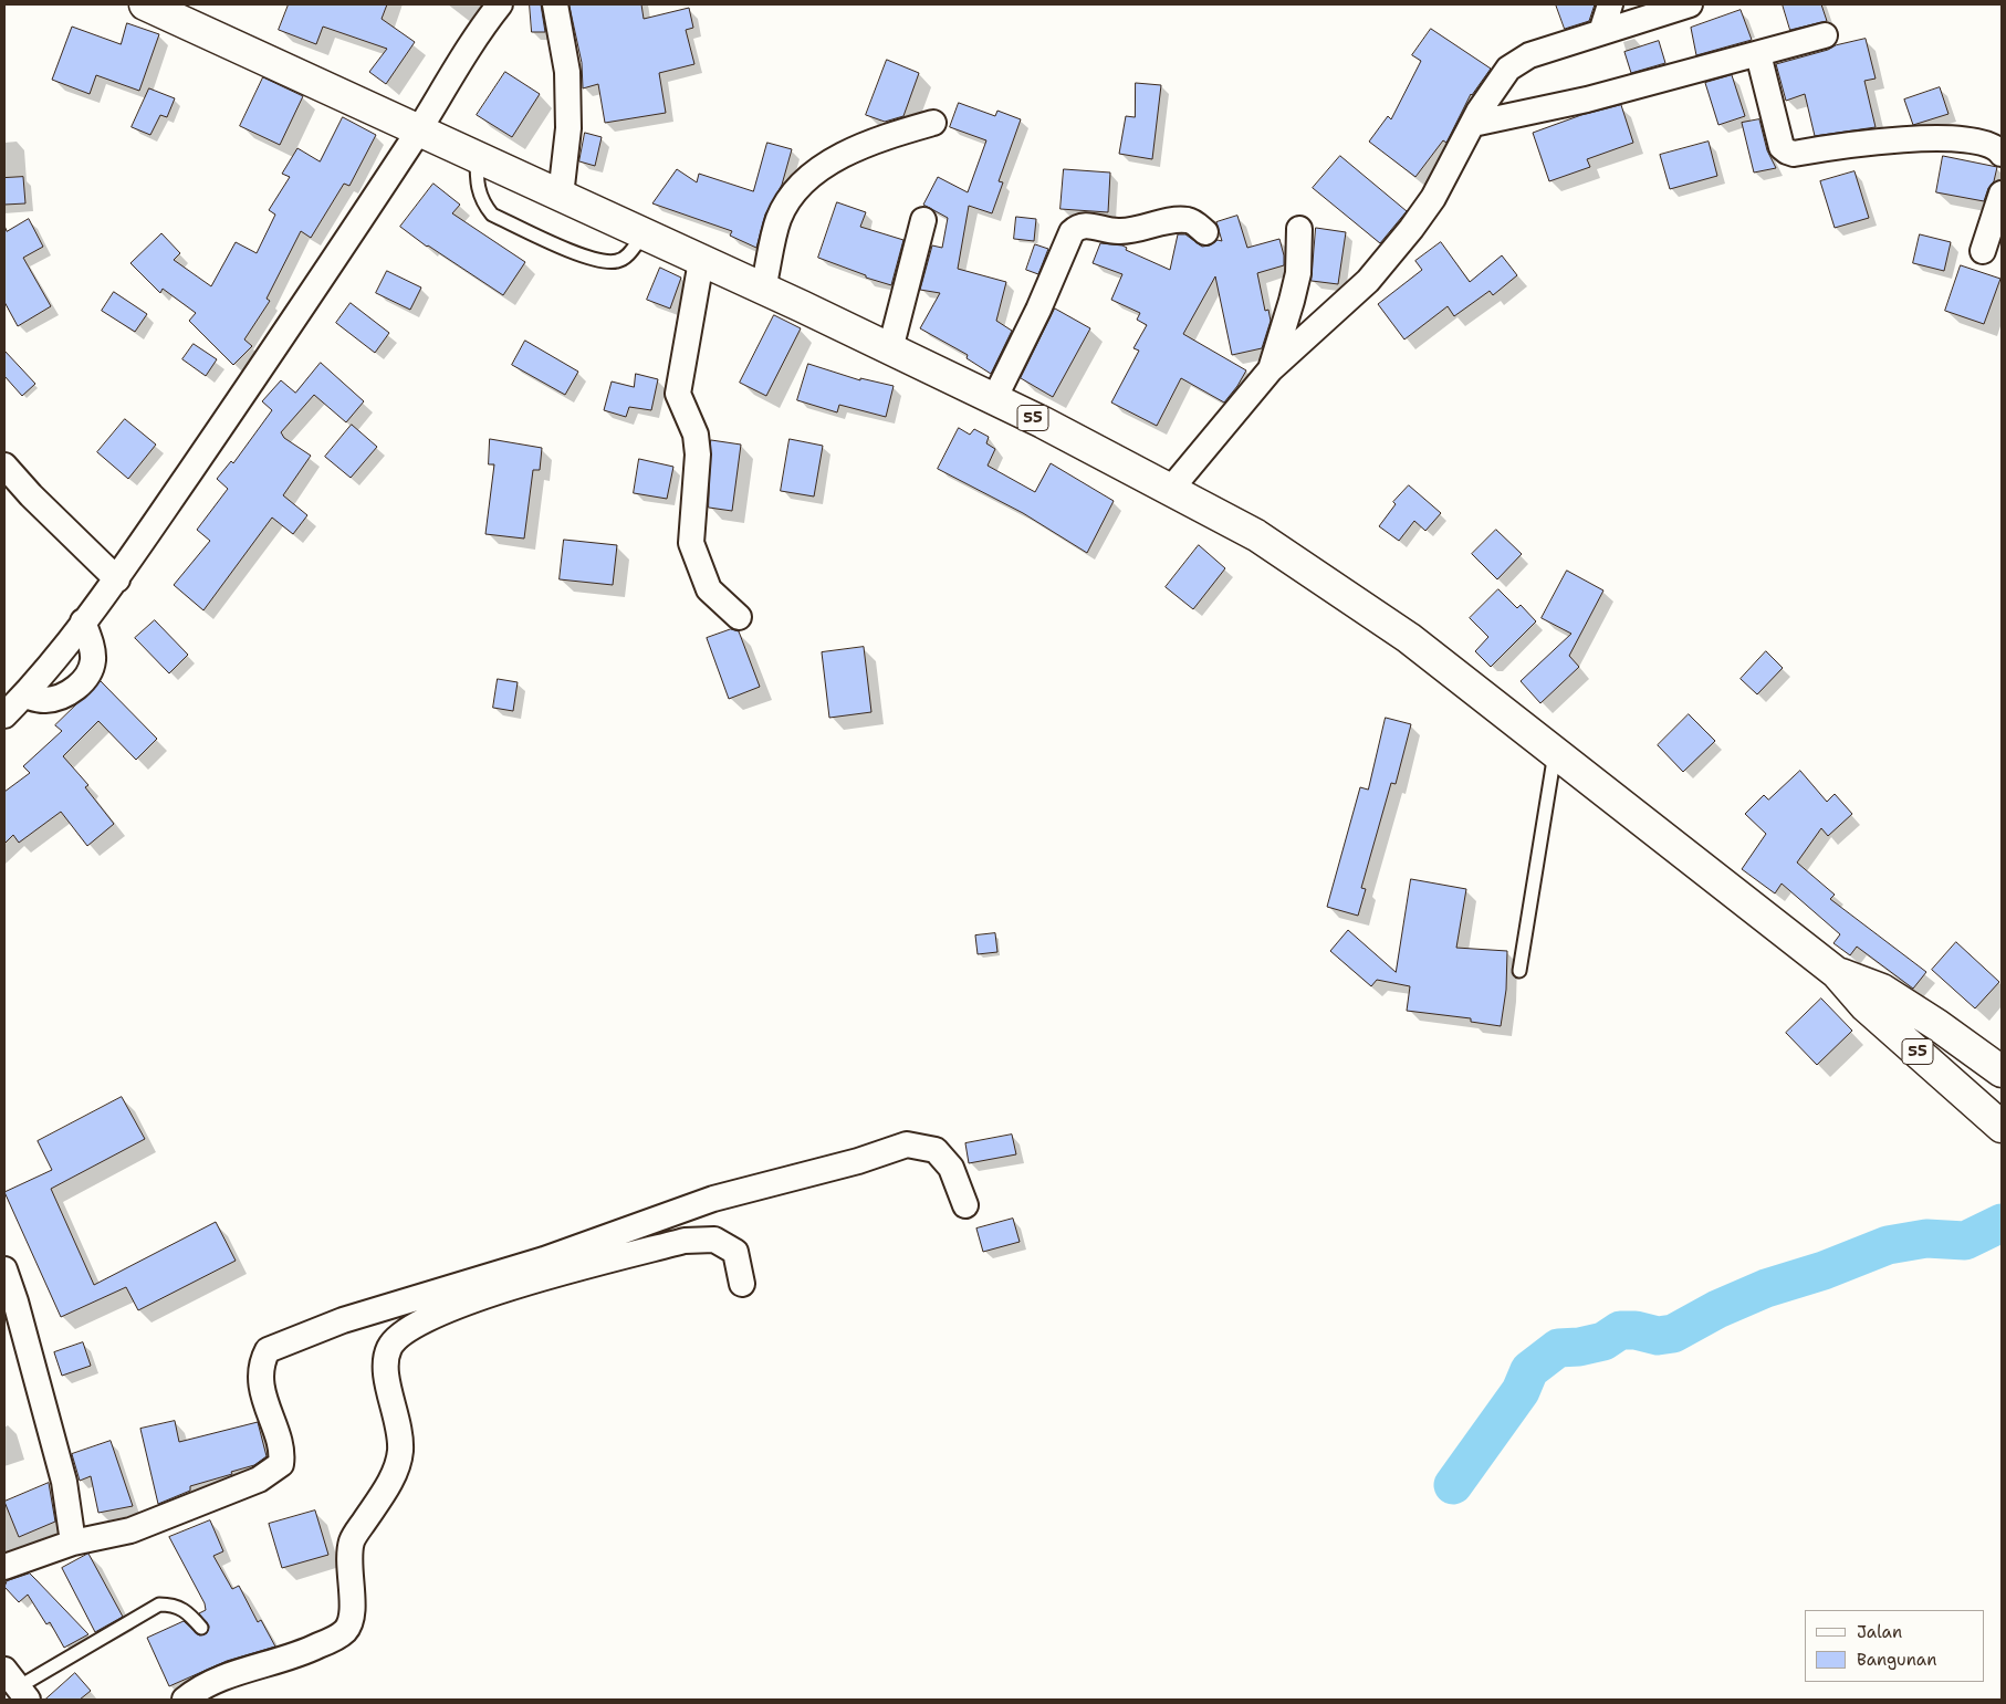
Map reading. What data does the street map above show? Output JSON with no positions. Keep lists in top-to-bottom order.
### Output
{
  "streets": {
    "highway": ["55"]
  },
  "legend": ["Jalan", "Bangunan"]
}
